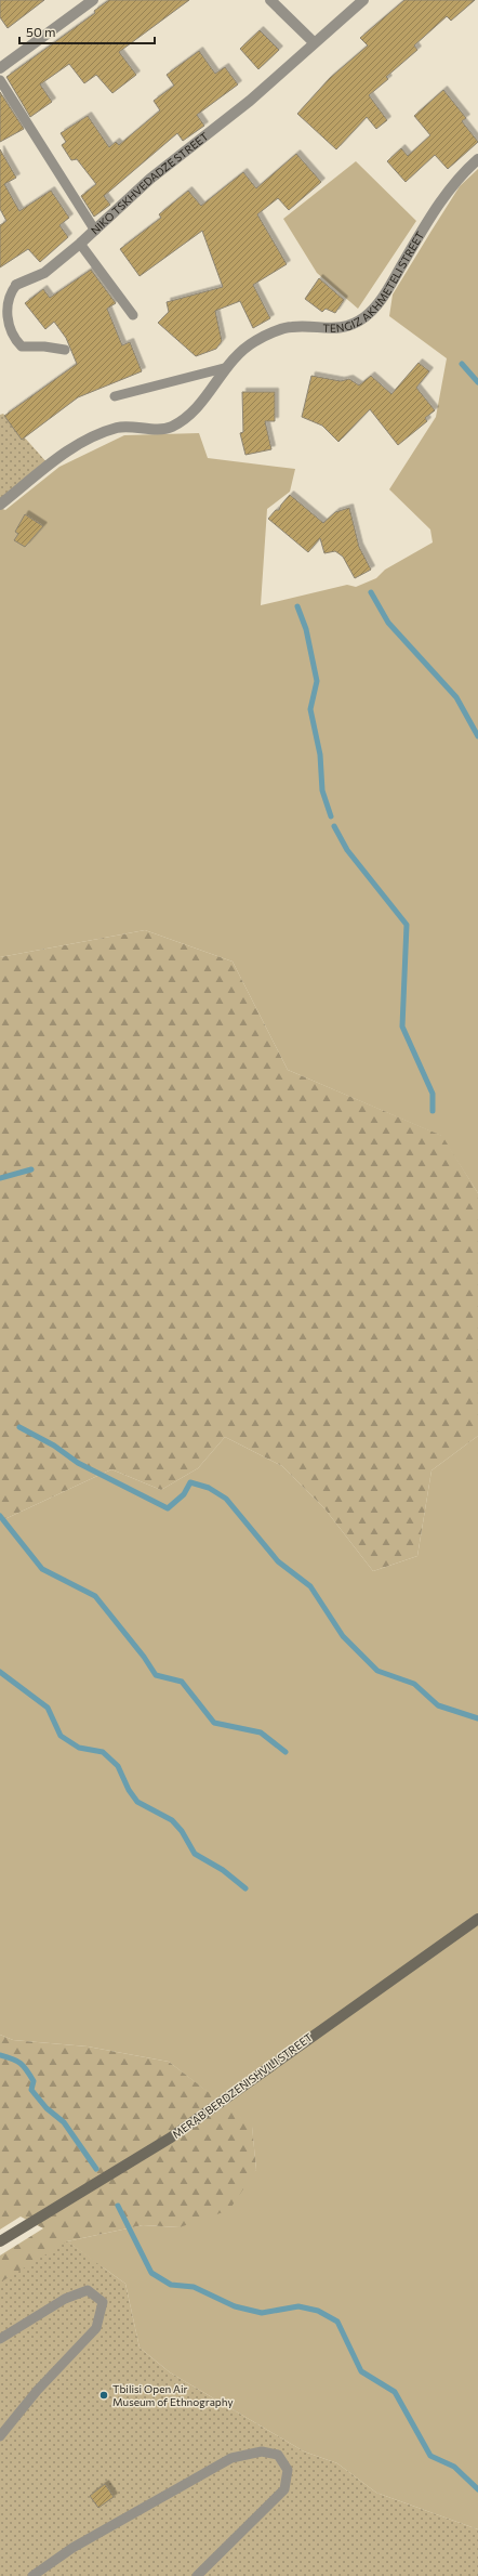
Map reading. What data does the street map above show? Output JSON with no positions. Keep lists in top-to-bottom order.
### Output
{
  "streets": {
    "street": ["NIKO TSKHVEDADZE STREET", "TENGIZ AKHMETELI STREET", "MERAB BERDZENISHVILI STREET"]
  },
  "places": ["Tbilisi Open Air Museum of Ethnography"],
  "scale_bar": "50 m"
}
